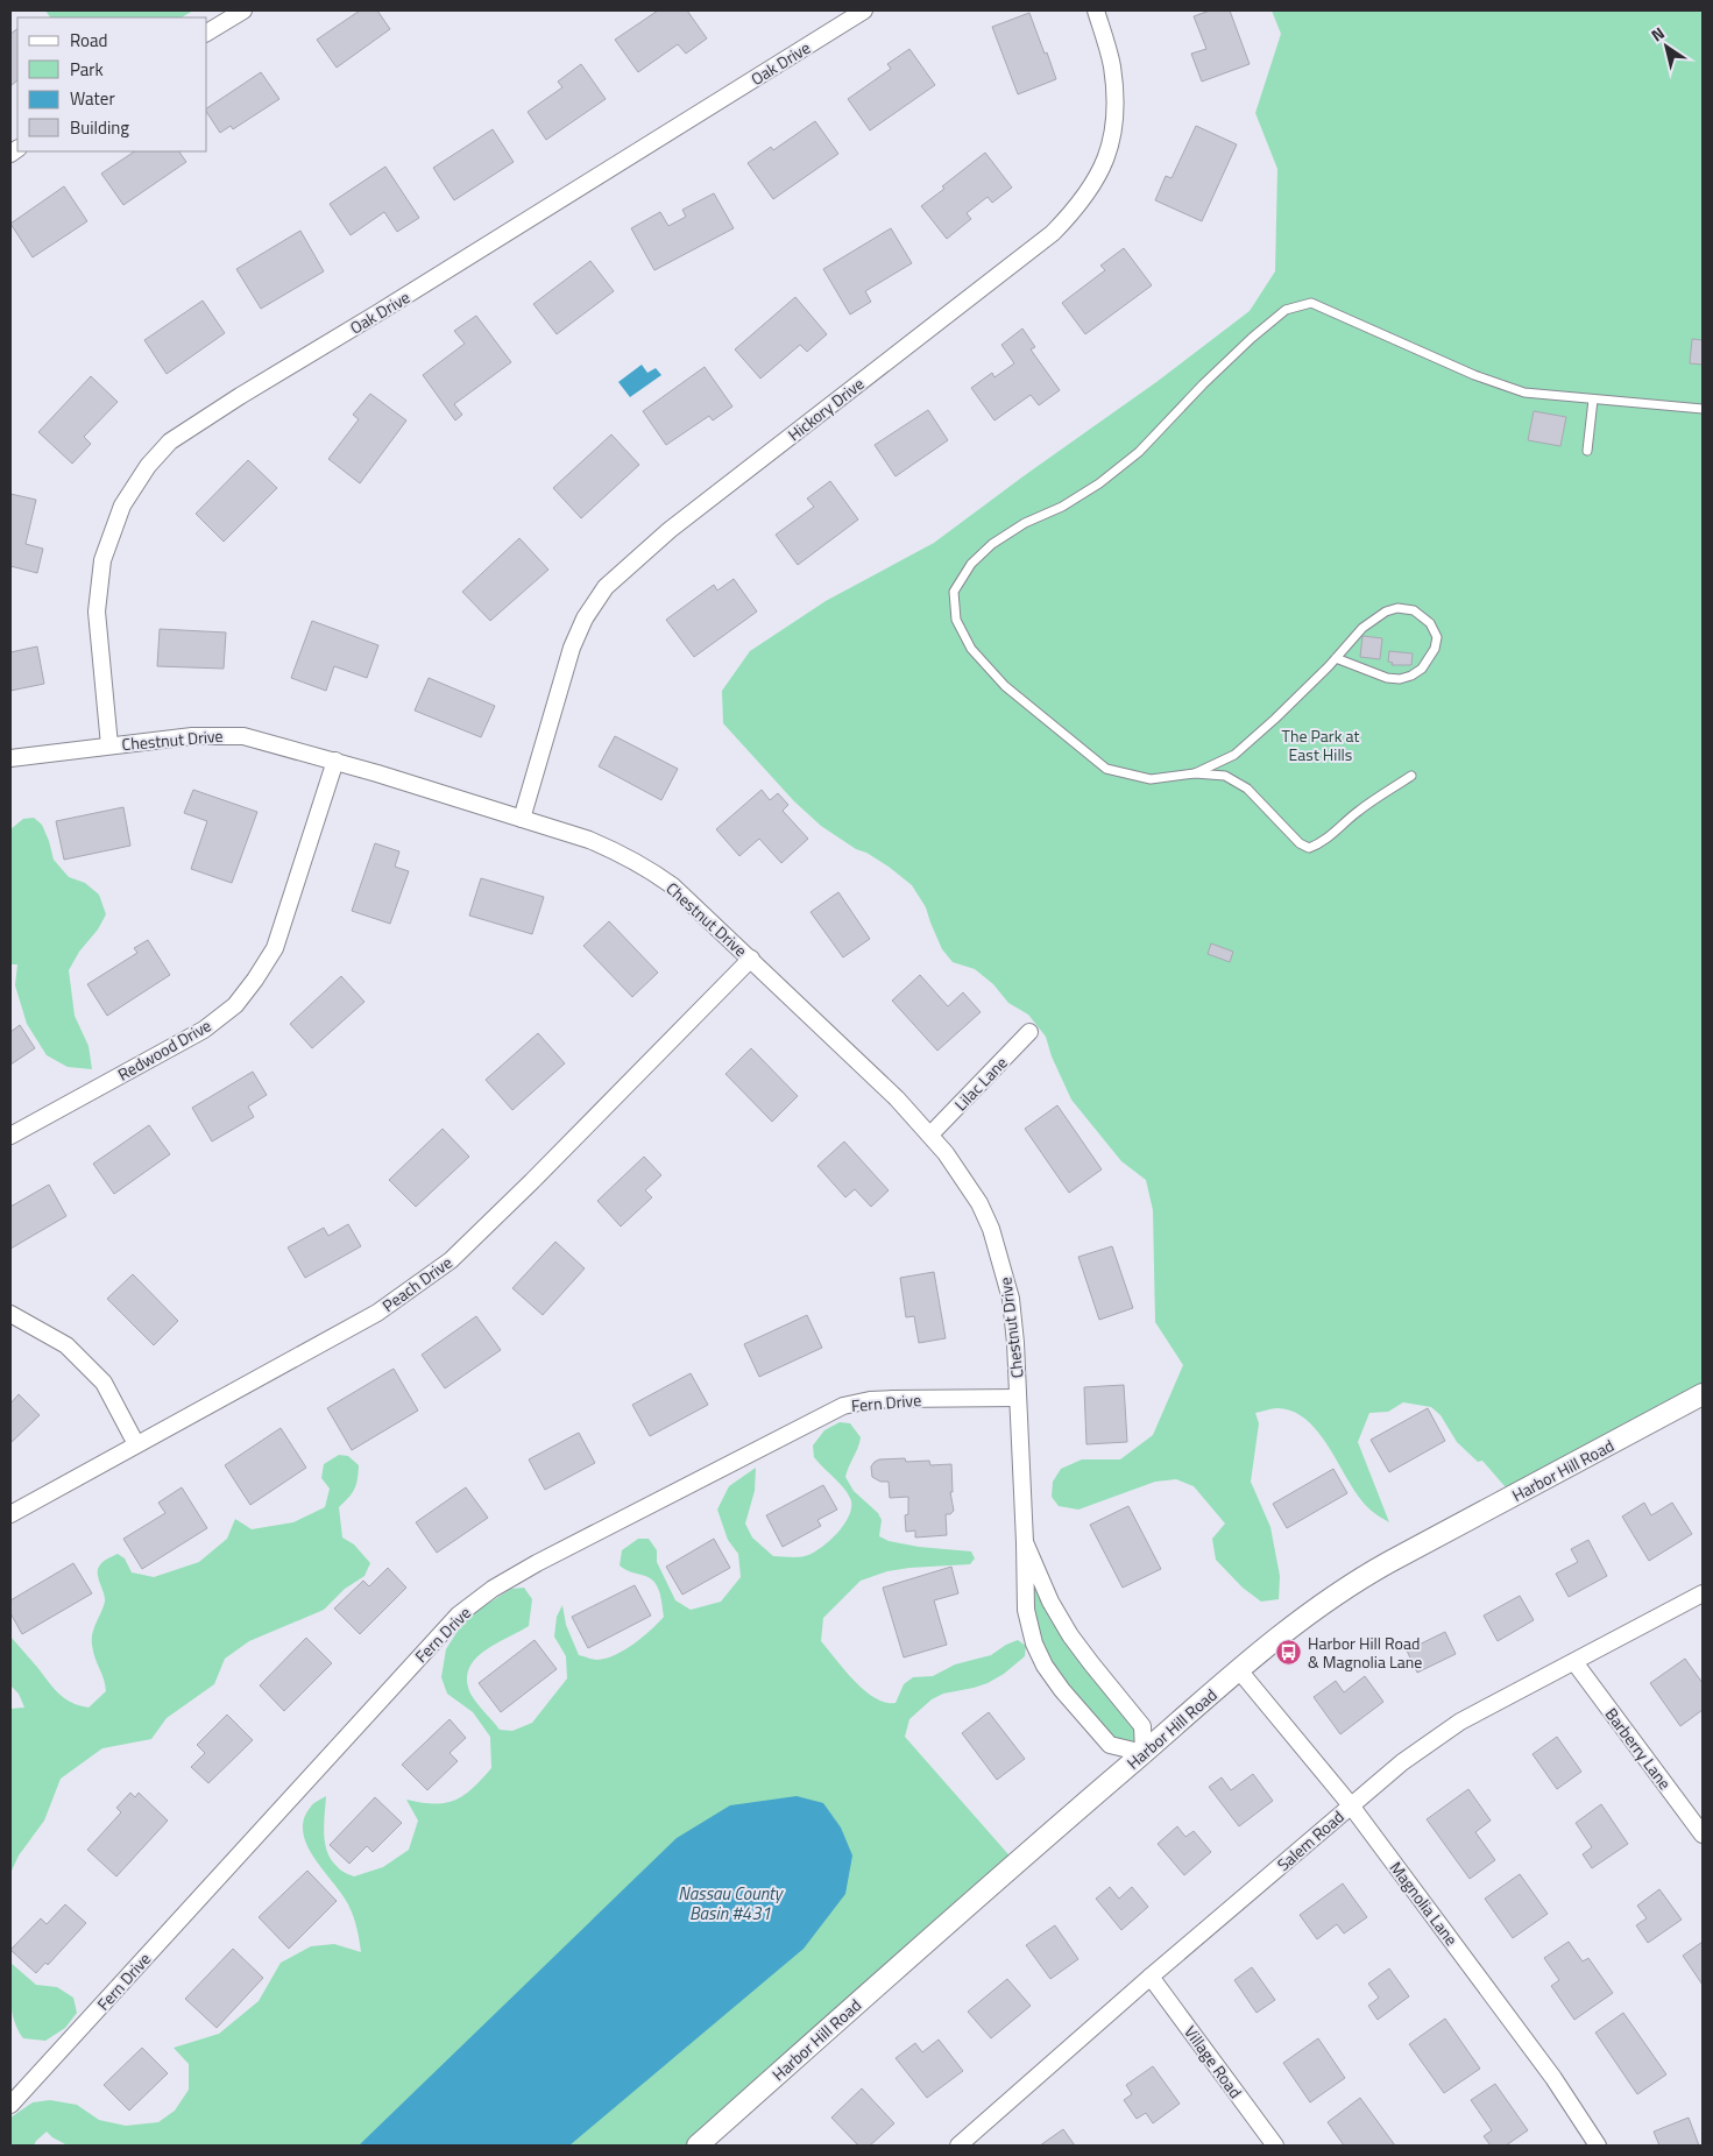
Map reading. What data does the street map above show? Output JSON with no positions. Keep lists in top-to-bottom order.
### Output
{
  "streets": {
    "street": [
      "Oak Drive",
      "Hickory Drive",
      "Chestnut Drive",
      "Redwood Drive",
      "Lilac Lane",
      "Peach Drive",
      "Fern Drive",
      "Harbor Hill Road",
      "Barberry Lane",
      "Salem Road",
      "Magnolia Lane",
      "Village Road"
    ]
  },
  "crossings": [
    ["Oak Drive", "Chestnut Drive"],
    ["Hickory Drive", "Chestnut Drive"],
    ["Chestnut Drive", "Redwood Drive"],
    ["Chestnut Drive", "Lilac Lane"],
    ["Chestnut Drive", "Peach Drive"],
    ["Chestnut Drive", "Fern Drive"],
    ["Chestnut Drive", "Harbor Hill Road"],
    ["Harbor Hill Road", "Magnolia Lane"],
    ["Barberry Lane", "Salem Road"],
    ["Salem Road", "Magnolia Lane"],
    ["Salem Road", "Village Road"]
  ],
  "water": ["Nassau County Basin #431"],
  "parks": ["The Park at East Hills"],
  "places": {
    "bus stop": ["Harbor Hill Road & Magnolia Lane"]
  },
  "legend": [
    "Road",
    "Park",
    "Water",
    "Building"
  ],
  "north": "top left"
}
